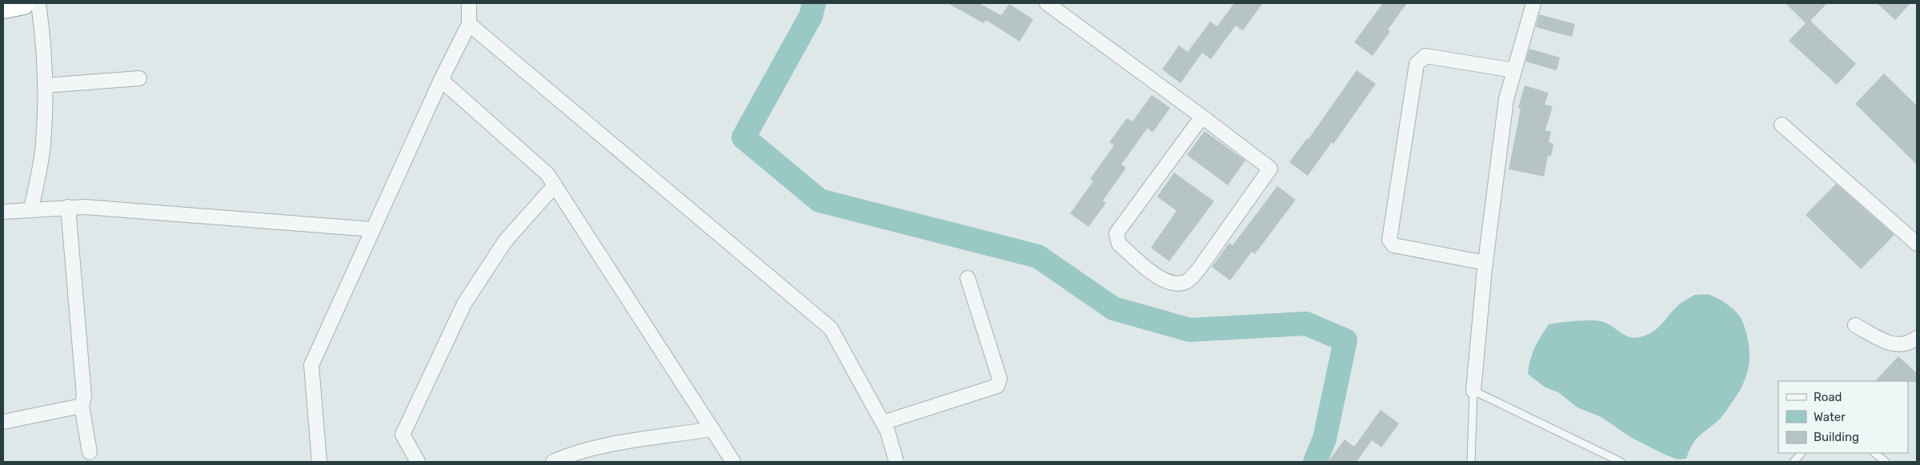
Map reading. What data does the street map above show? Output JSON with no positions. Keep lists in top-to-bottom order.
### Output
{
  "legend": ["Road", "Water", "Building"]
}
